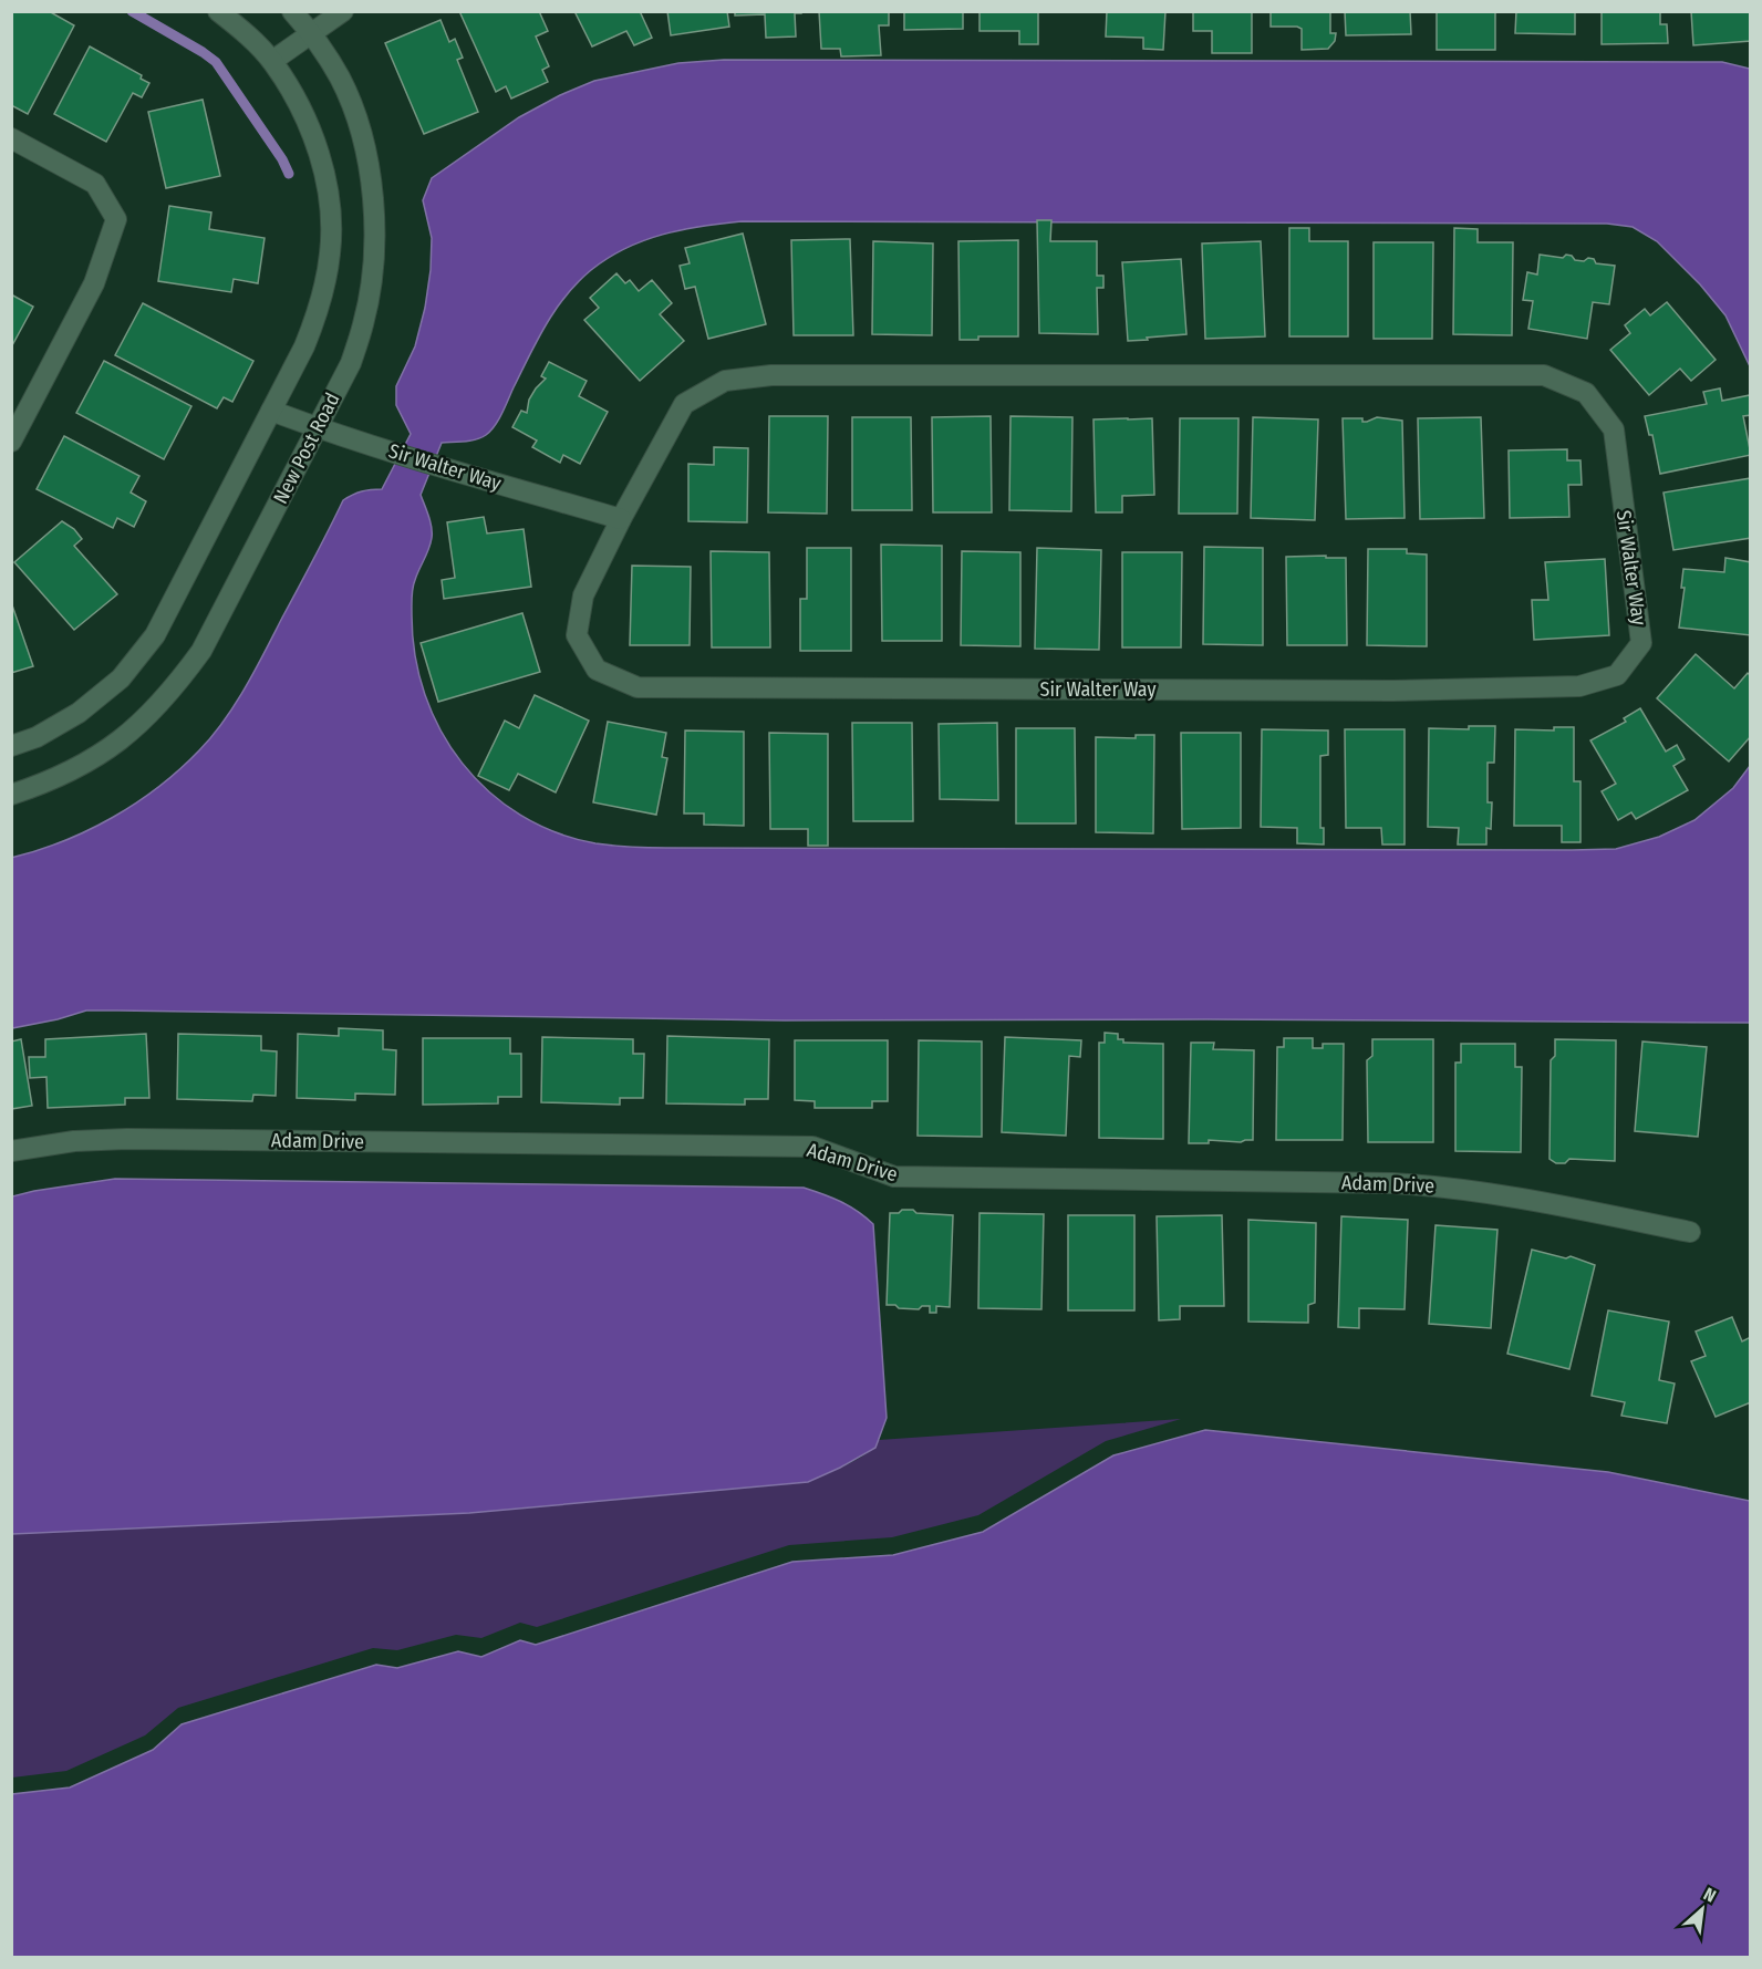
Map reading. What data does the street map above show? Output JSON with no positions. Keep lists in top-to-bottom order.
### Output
{
  "streets": {
    "street": ["New Post Road", "Sir Walter Way", "Adam Drive"]
  },
  "crossings": [
    ["New Post Road", "Sir Walter Way"]
  ],
  "north": "top right"
}
